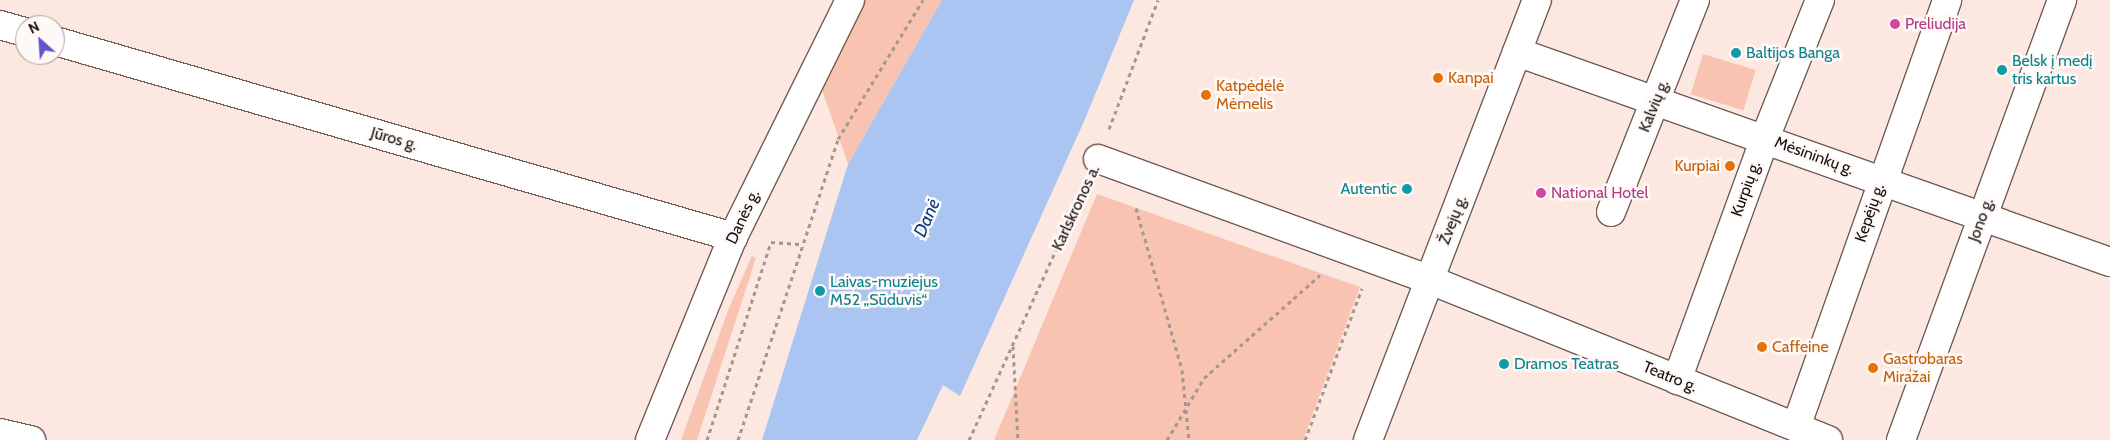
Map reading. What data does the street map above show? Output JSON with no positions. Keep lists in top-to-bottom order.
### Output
{
  "streets": {
    "street": [
      "Kalvių g.",
      "Jūros g.",
      "Mėsininkų g.",
      "Kurpių g.",
      "Karlskronos a.",
      "Kepėjų g.",
      "Danės g.",
      "Žvejų g.",
      "Jono g.",
      "Teatro g."
    ]
  },
  "crossings": [
    ["Kalvių g.", "Mėsininkų g."],
    ["Jūros g.", "Danės g."],
    ["Mėsininkų g.", "Kurpių g."],
    ["Mėsininkų g.", "Kepėjų g."],
    ["Mėsininkų g.", "Žvejų g."],
    ["Mėsininkų g.", "Jono g."],
    ["Kurpių g.", "Teatro g."],
    ["Karlskronos a.", "Žvejų g."],
    ["Karlskronos a.", "Teatro g."],
    ["Kepėjų g.", "Teatro g."],
    ["Žvejų g.", "Teatro g."]
  ],
  "water": ["Danė"],
  "places": [
    "Preliudija",
    "Baltijos Banga",
    "Belsk į medį tris kartus",
    "Kanpai",
    "Katpėdėlė Mėmelis",
    "Kurpiai",
    "Autentic",
    "National Hotel",
    "Laivas-muziejus M52 „Sūduvis“",
    "Caffeine",
    "Dramos Teatras",
    "Gastrobaras Miražai"
  ],
  "north": "top left"
}
